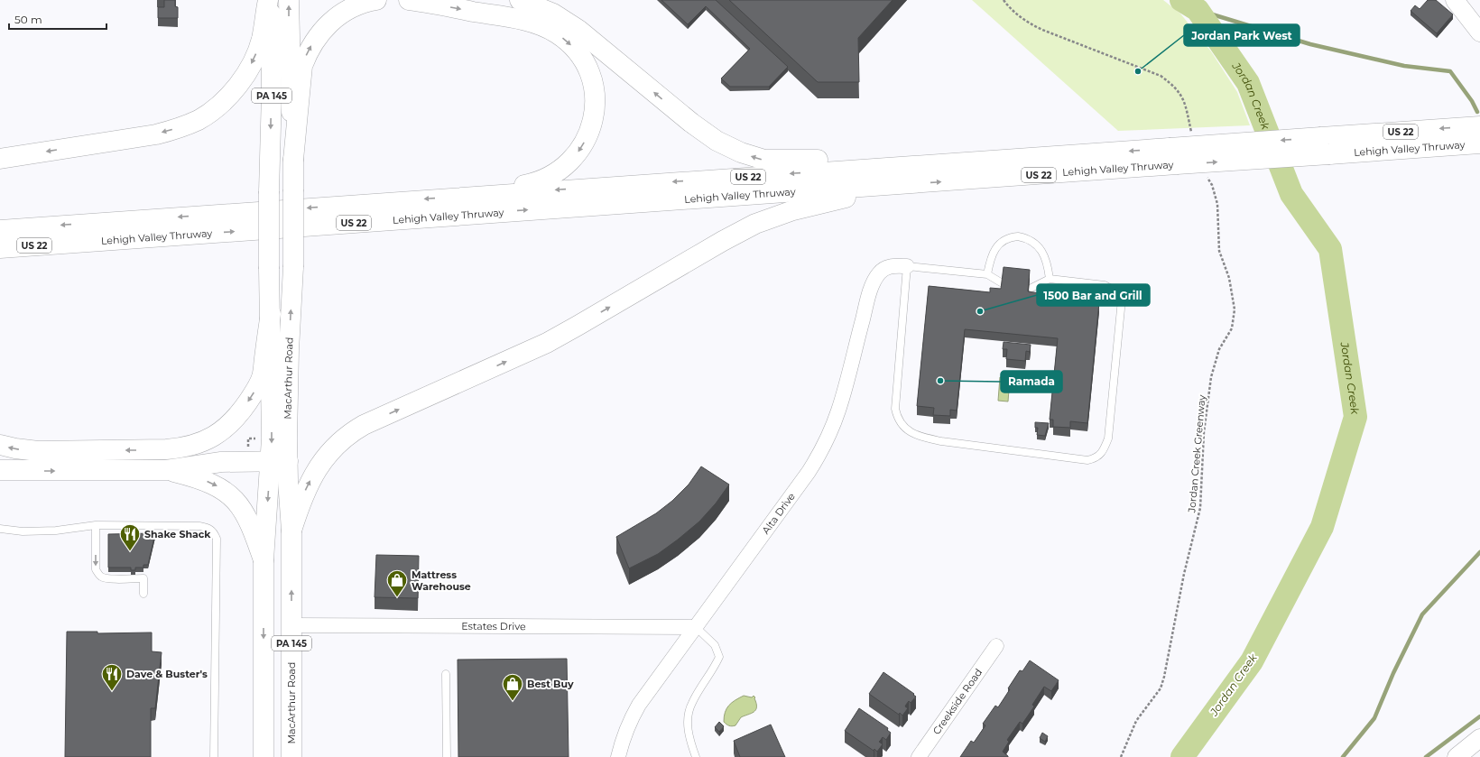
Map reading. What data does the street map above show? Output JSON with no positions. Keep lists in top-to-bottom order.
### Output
{
  "streets": {
    "main road": [
      "PA 145",
      "US 22",
      "Lehigh Valley Thruway",
      "MacArthur Road"
    ],
    "street": ["Alta Drive", "Estates Drive", "Creekside Road"],
    "path": ["Jordan Creek Greenway"]
  },
  "crossings": [
    ["MacArthur Road", "Estates Drive"],
    ["Alta Drive", "Estates Drive"]
  ],
  "water": ["Jordan Creek"],
  "places": {
    "other": ["Jordan Park West", "1500 Bar and Grill", "Ramada"],
    "restaurant": ["Shake Shack", "Dave & Buster's"],
    "shop": ["Mattress Warehouse", "Best Buy"]
  },
  "scale_bar": "50 m"
}
